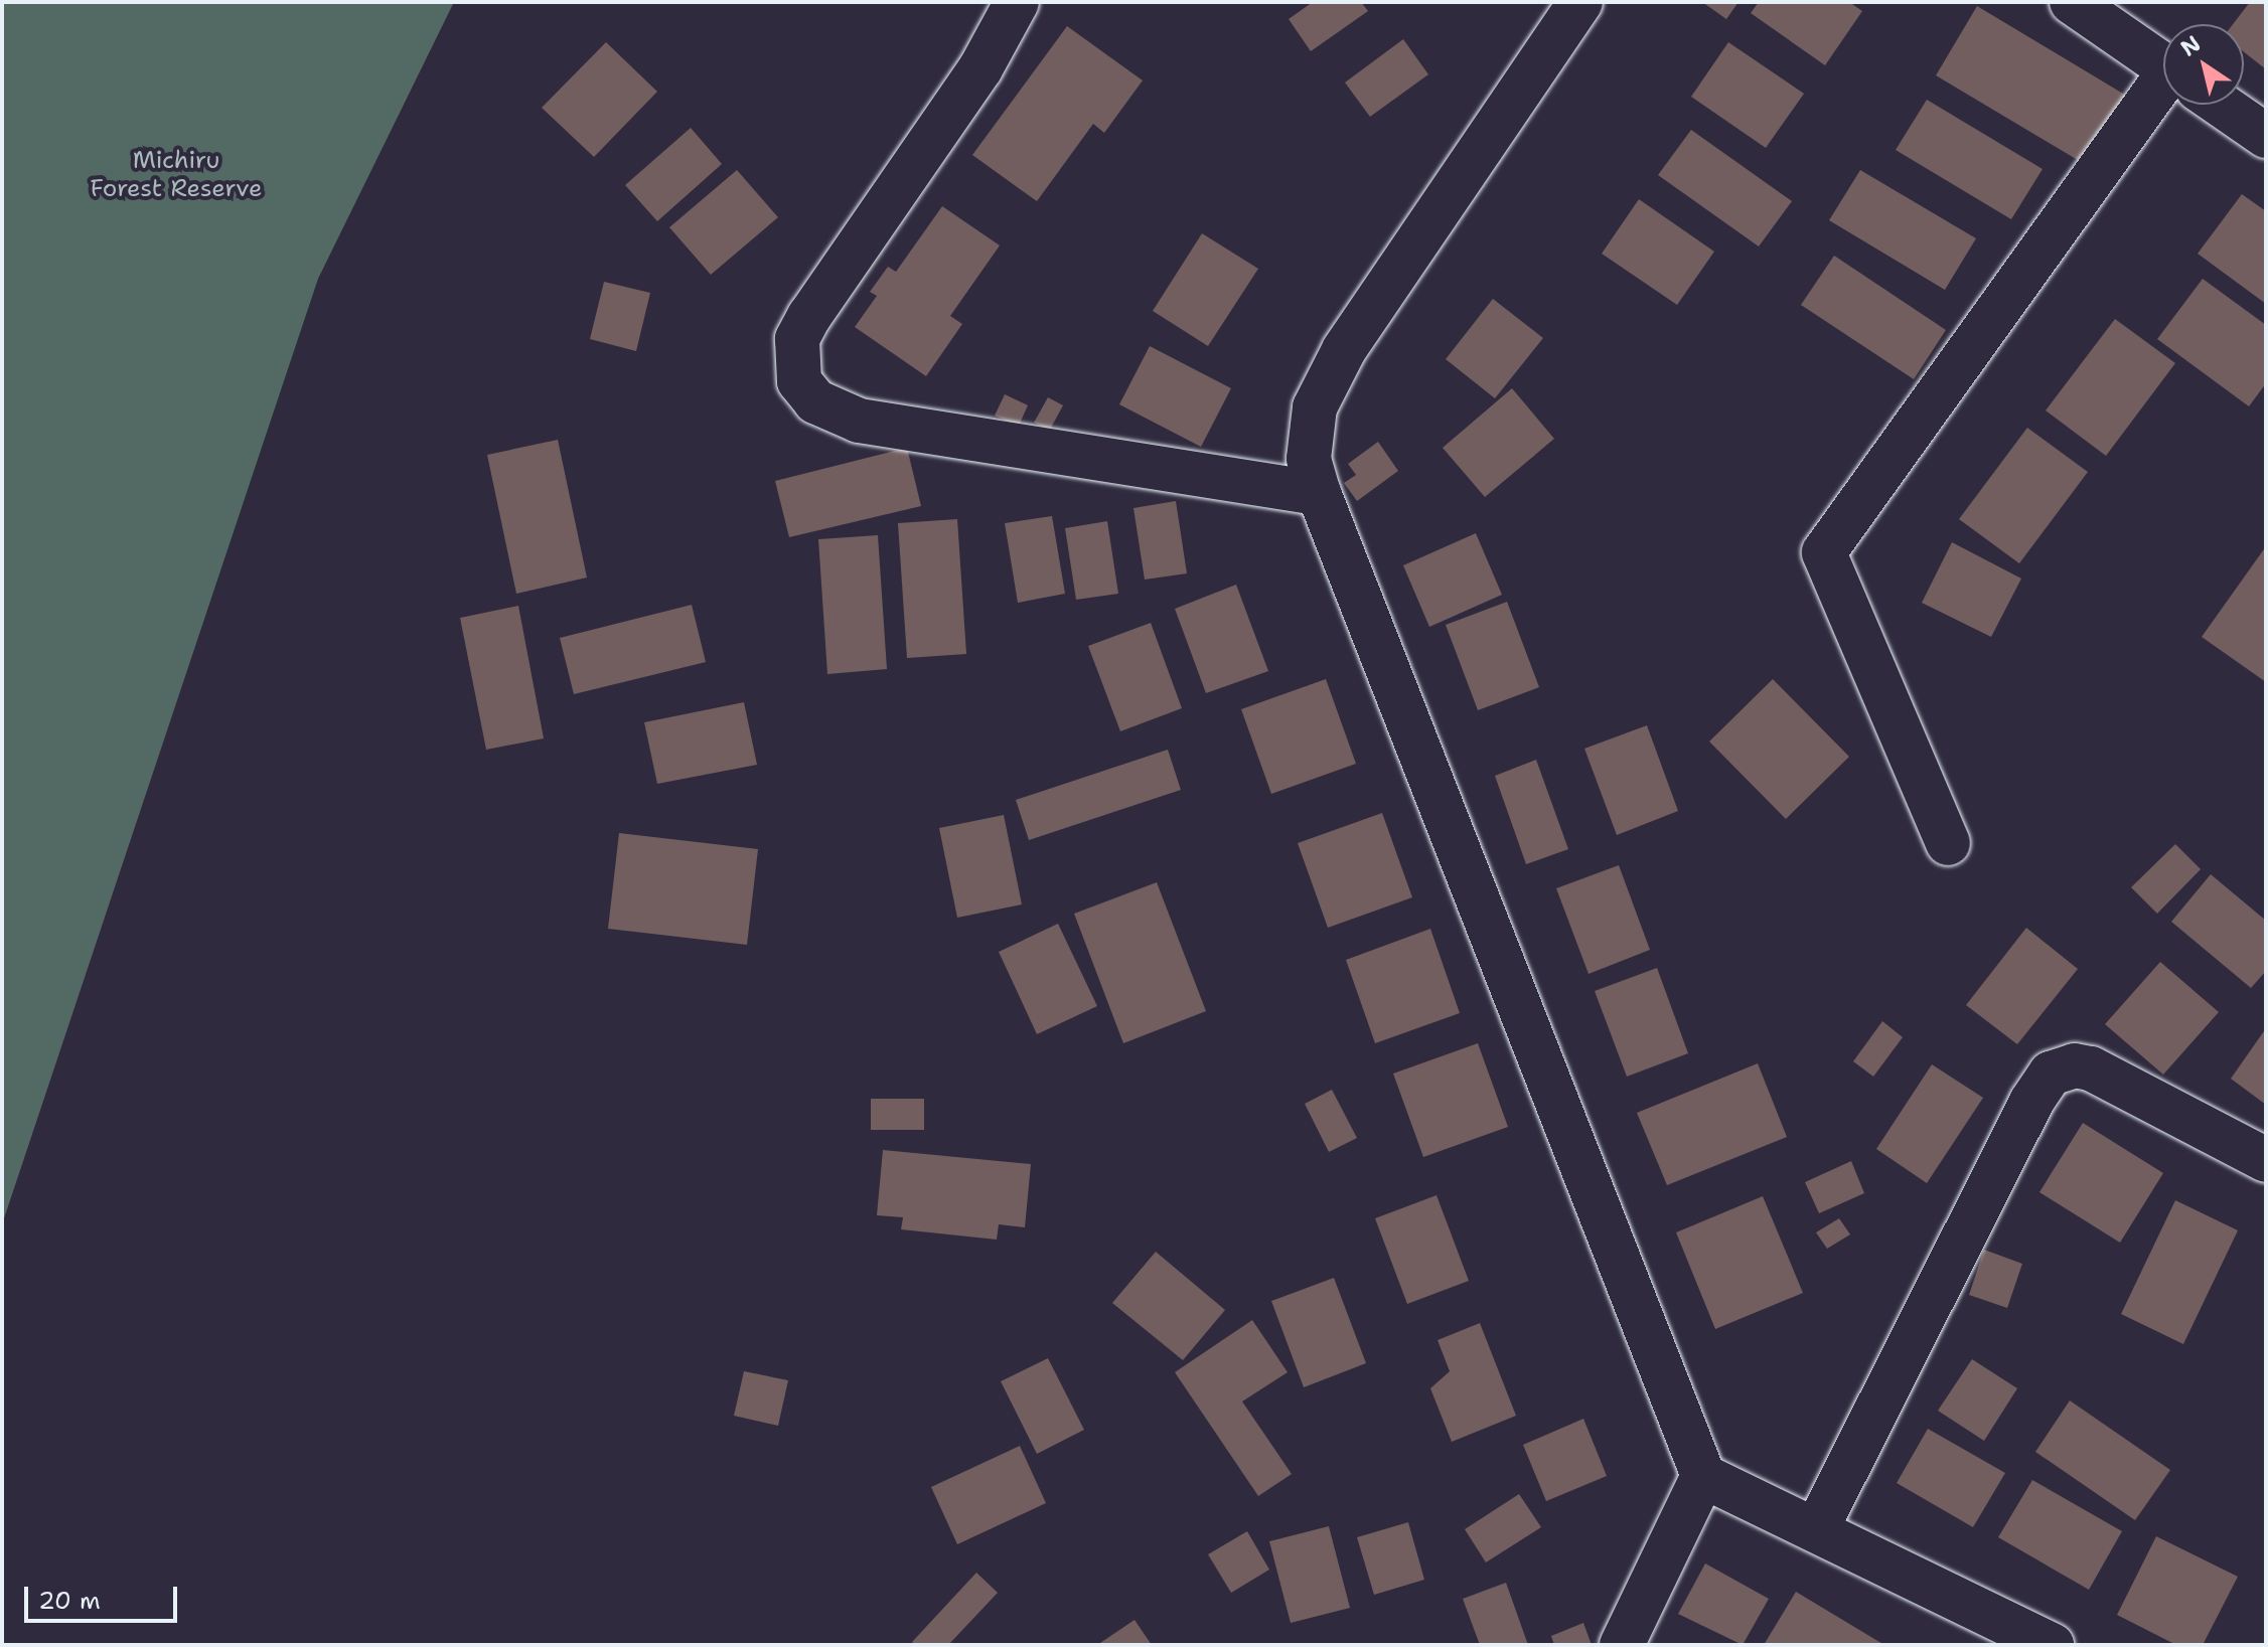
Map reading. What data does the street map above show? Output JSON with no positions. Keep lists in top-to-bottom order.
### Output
{
  "parks": ["Michiru Forest Reserve"],
  "scale_bar": "20 m",
  "north": "top left"
}
